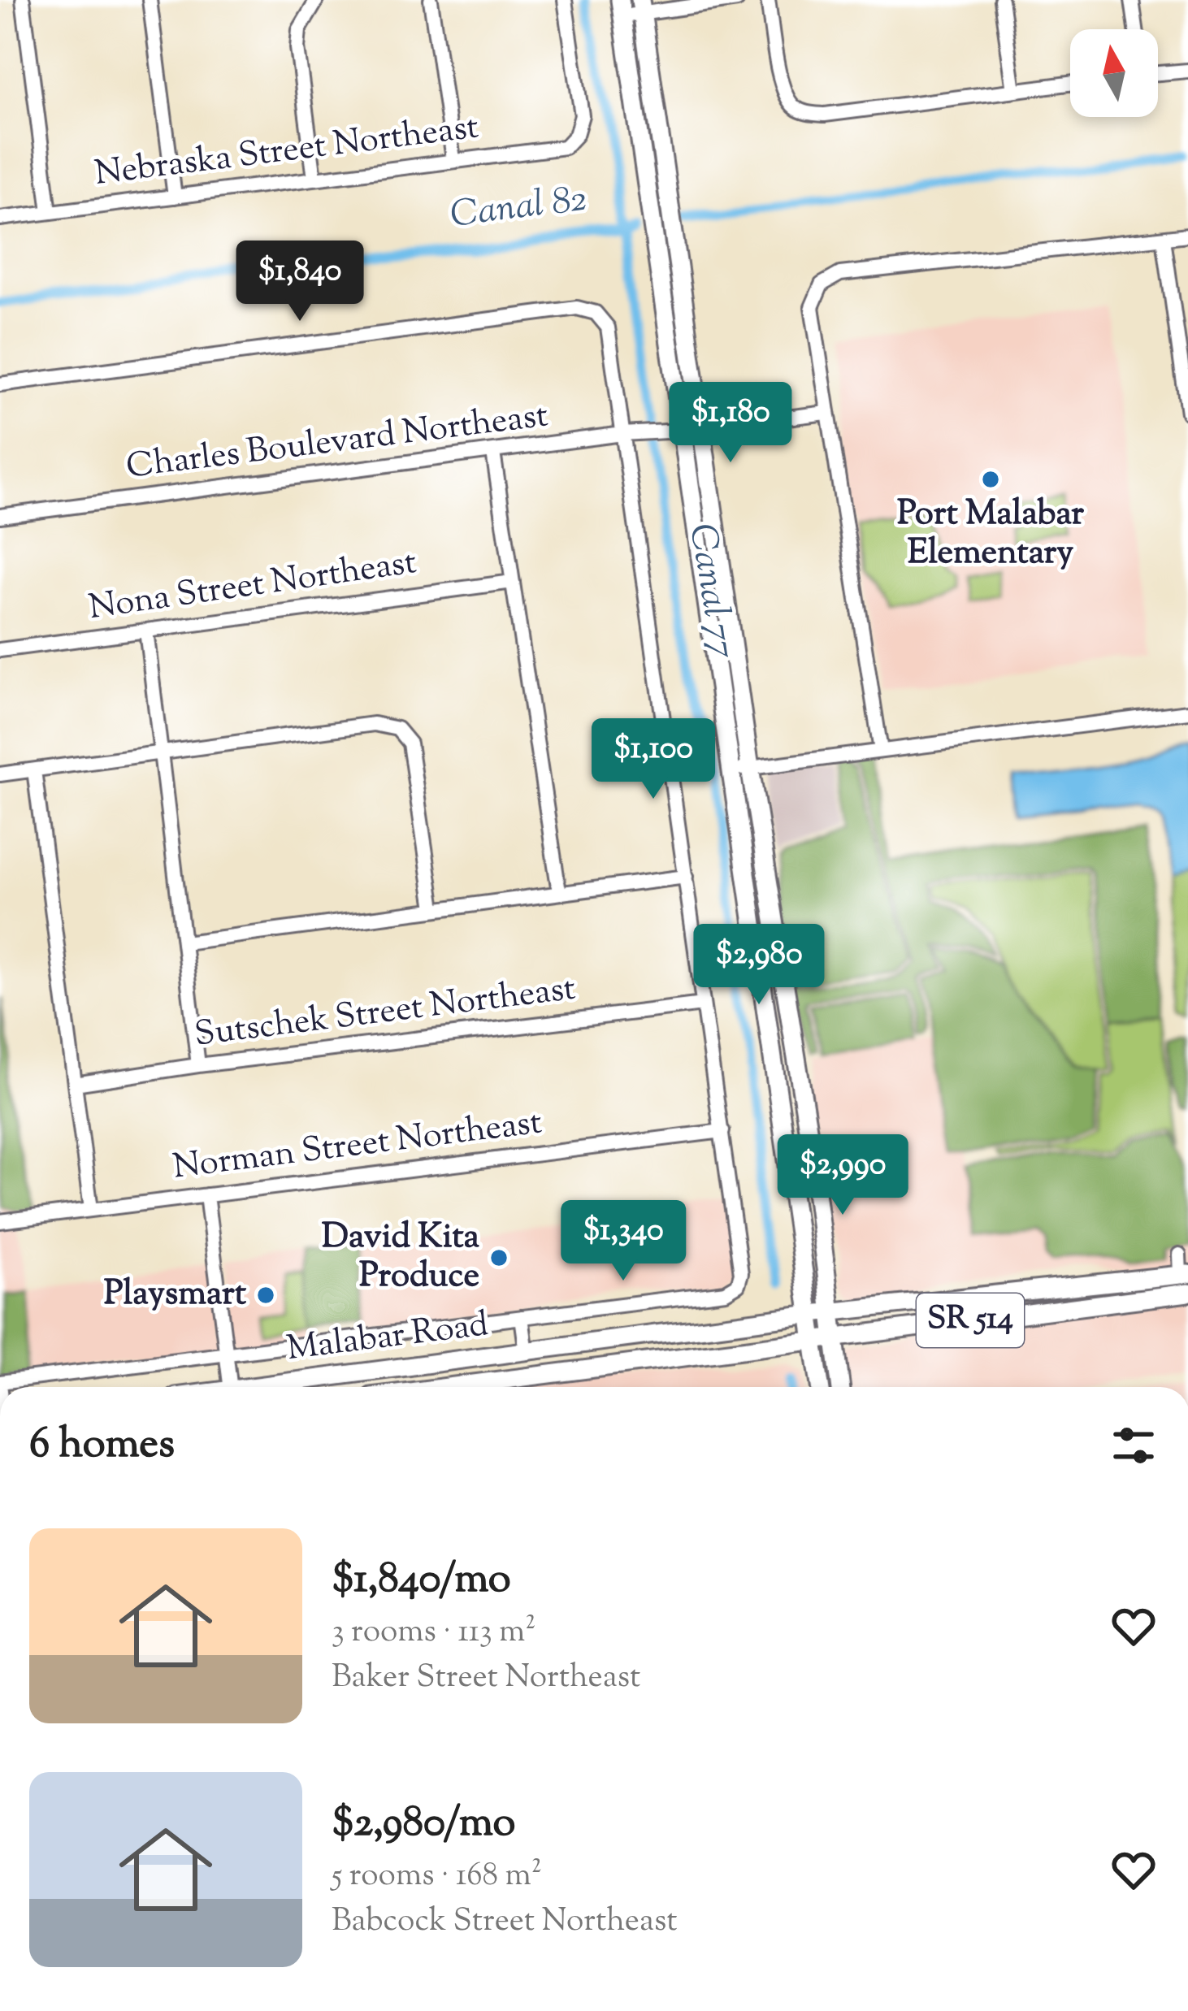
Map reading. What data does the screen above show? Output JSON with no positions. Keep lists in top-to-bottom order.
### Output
{
  "streets": {
    "main road": ["SR 514", "Malabar Road"],
    "street": [
      "Nebraska Street Northeast",
      "Charles Boulevard Northeast",
      "Nona Street Northeast",
      "Sutschek Street Northeast",
      "Norman Street Northeast"
    ]
  },
  "water": ["Canal 82", "Canal 77"],
  "places": ["Port Malabar Elementary", "David Kita Produce", "Playsmart"],
  "north": "top",
  "page": {
    "price": [
      "$1,840",
      "$1,180",
      "$1,100",
      "$2,980",
      "$2,990",
      "$1,340"
    ],
    "heading": "6 homes",
    "list": [
      {
        "name": "$1,840/mo",
        "note": "3 rooms · 113 m² · Baker Street Northeast"
      },
      {
        "name": "$2,980/mo",
        "note": "5 rooms · 168 m² · Babcock Street Northeast"
      }
    ]
  }
}
